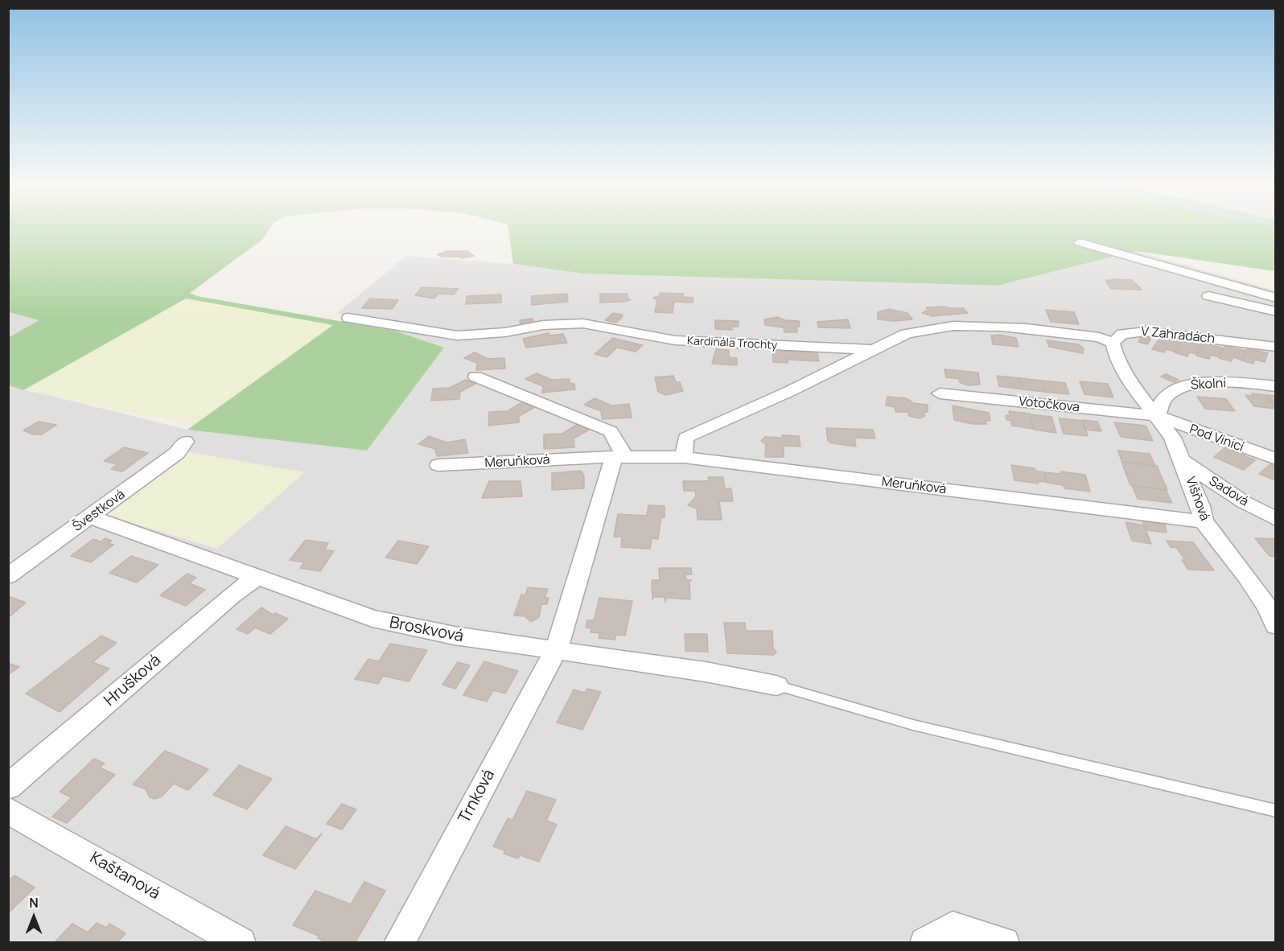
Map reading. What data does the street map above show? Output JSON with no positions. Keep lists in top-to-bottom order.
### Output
{
  "streets": {
    "street": [
      "V Zahradách",
      "Kardinála Trochty",
      "Školní",
      "Votočkova",
      "Pod Vinicí",
      "Meruňková",
      "Sadová",
      "Višňová",
      "Švestková",
      "Broskvová",
      "Hrušková",
      "Trnková",
      "Kaštanová"
    ]
  },
  "crossings": [
    ["V Zahradách", "Kardinála Trochty"],
    ["Školní", "Votočkova"],
    ["Školní", "Pod Vinicí"],
    ["Školní", "Višňová"],
    ["Votočkova", "Pod Vinicí"],
    ["Votočkova", "Višňová"],
    ["Pod Vinicí", "Višňová"],
    ["Meruňková", "Višňová"],
    ["Meruňková", "Trnková"],
    ["Sadová", "Višňová"],
    ["Švestková", "Broskvová"],
    ["Broskvová", "Hrušková"],
    ["Broskvová", "Trnková"]
  ],
  "north": "top"
}
